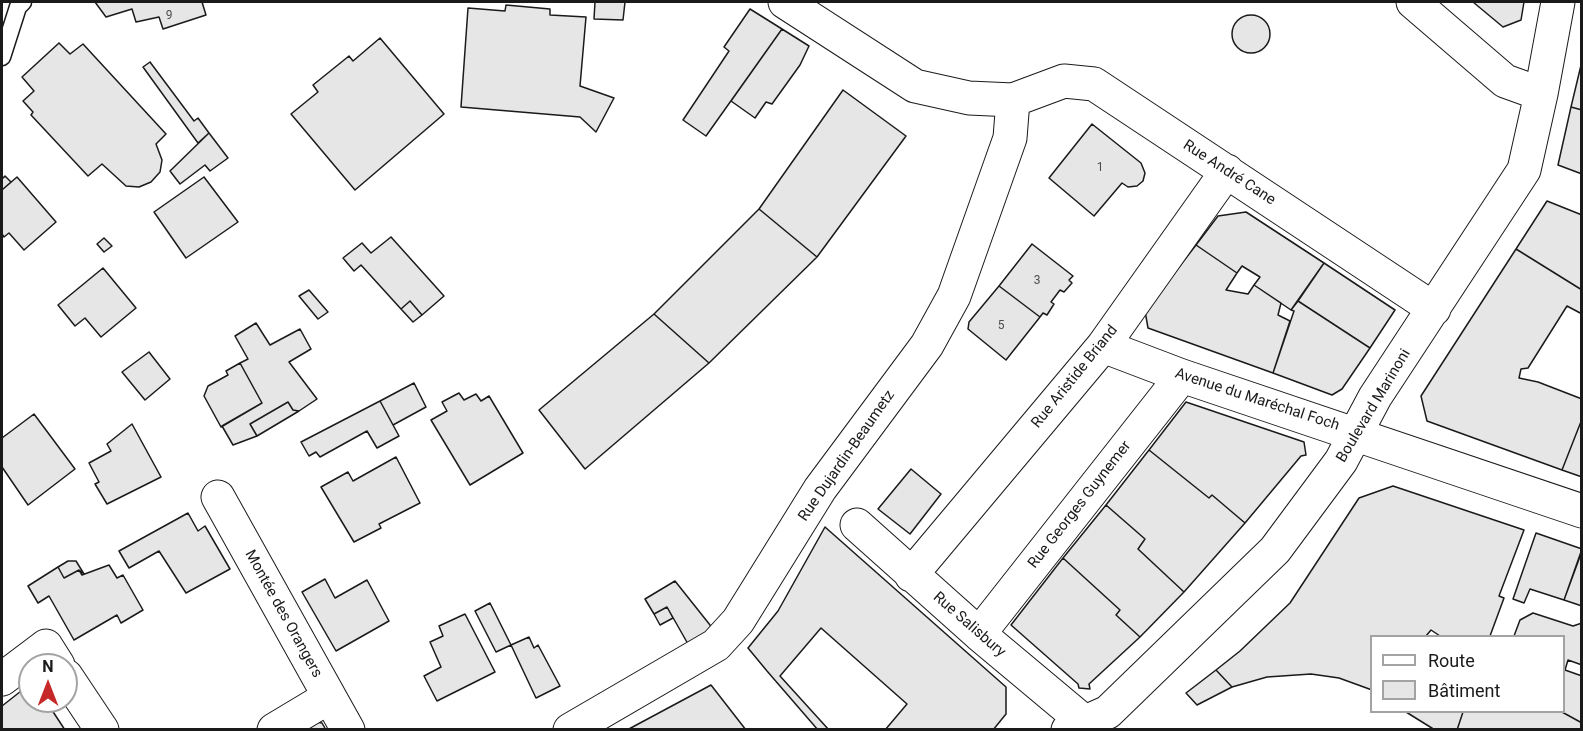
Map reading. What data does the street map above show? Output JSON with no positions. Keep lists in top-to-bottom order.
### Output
{
  "streets": {
    "street": [
      "Rue André Cane",
      "Rue Aristide Briand",
      "Avenue du Maréchal Foch",
      "Boulevard Marinoni",
      "Rue Dujardin-Beaumetz",
      "Rue Georges Guynemer",
      "Montée des Orangers",
      "Rue Salisbury"
    ]
  },
  "crossings": [
    ["Rue André Cane", "Rue Aristide Briand"],
    ["Rue André Cane", "Boulevard Marinoni"],
    ["Rue André Cane", "Rue Dujardin-Beaumetz"],
    ["Rue Aristide Briand", "Avenue du Maréchal Foch"],
    ["Rue Aristide Briand", "Rue Salisbury"],
    ["Avenue du Maréchal Foch", "Boulevard Marinoni"],
    ["Avenue du Maréchal Foch", "Rue Georges Guynemer"],
    ["Boulevard Marinoni", "Rue Salisbury"],
    ["Rue Georges Guynemer", "Rue Salisbury"]
  ],
  "house_numbers": [
    "9",
    "1",
    "3",
    "5"
  ],
  "legend": ["Route", "Bâtiment"],
  "north": "top"
}
